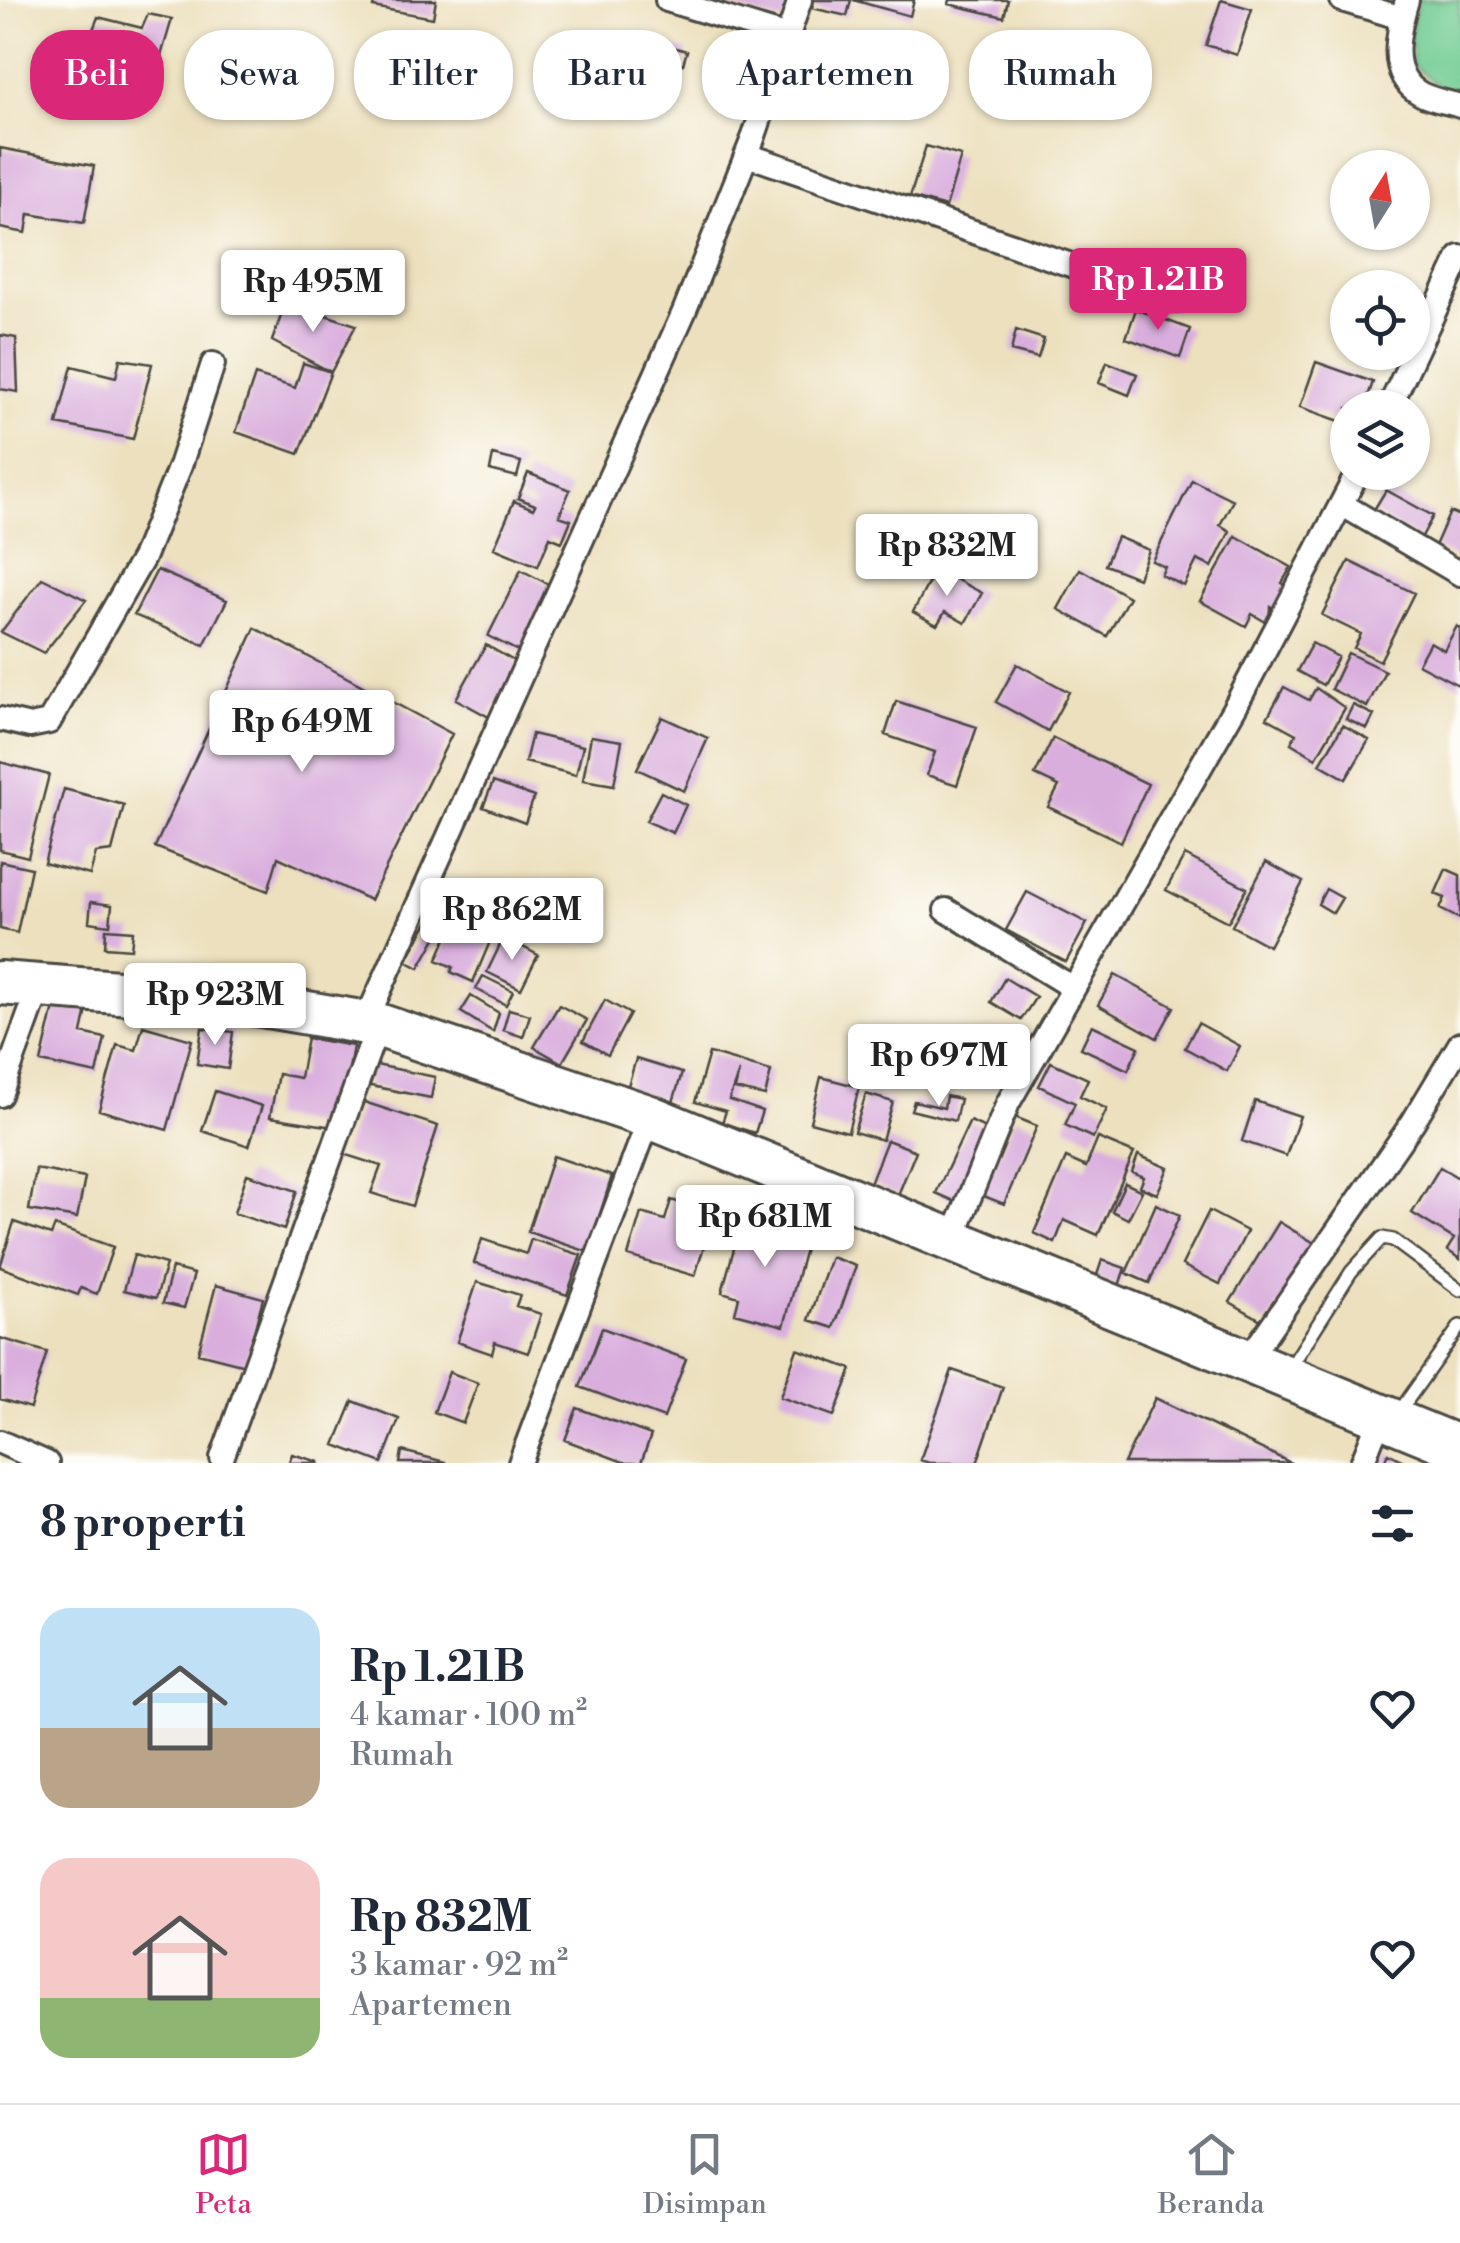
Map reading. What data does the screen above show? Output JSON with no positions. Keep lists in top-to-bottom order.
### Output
{
  "north": "top",
  "page": {
    "chip": [
      "Beli",
      "Sewa",
      "Filter",
      "Baru",
      "Apartemen",
      "Rumah"
    ],
    "price": [
      "Rp 1.21B",
      "Rp 495M",
      "Rp 832M",
      "Rp 649M",
      "Rp 862M",
      "Rp 923M",
      "Rp 697M",
      "Rp 681M"
    ],
    "heading": "8 properti",
    "list": [
      {
        "name": "Rp 1.21B",
        "note": "4 kamar · 100 m² · Rumah"
      },
      {
        "name": "Rp 832M",
        "note": "3 kamar · 92 m² · Apartemen"
      }
    ],
    "tabs": ["Peta", "Disimpan", "Beranda"]
  }
}
